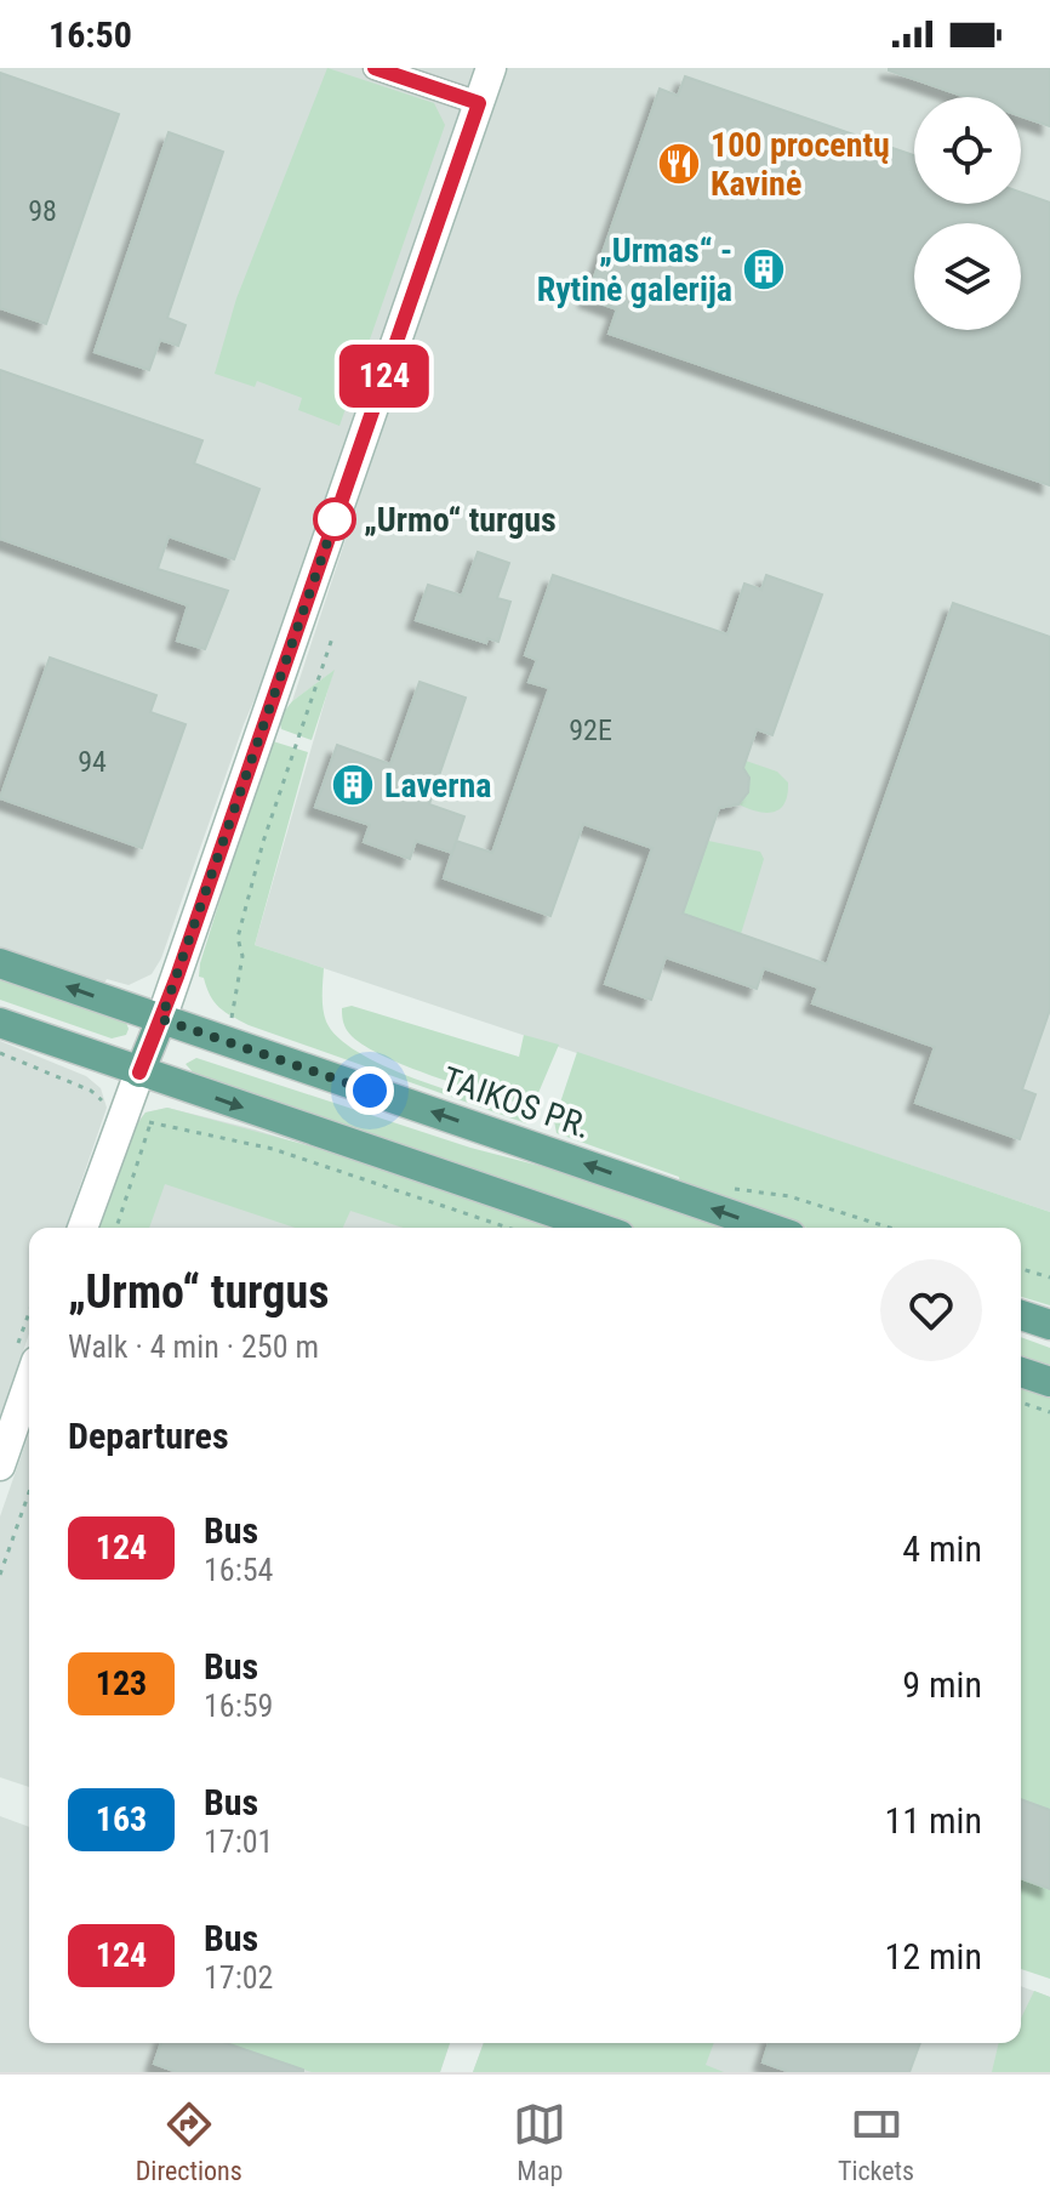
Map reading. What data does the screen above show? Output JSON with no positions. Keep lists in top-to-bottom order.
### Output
{
  "streets": {
    "main road": ["TAIKOS PR."]
  },
  "places": {
    "restaurant": ["100 procentų Kavinė"],
    "building": ["„Urmas“ - Rytinė galerija", "Laverna"],
    "other": ["„Urmo“ turgus"]
  },
  "lines": ["bus line 124"],
  "house_numbers": ["98", "92E", "94"],
  "page": {
    "status": "16:50",
    "on_map": "124",
    "heading": [
      ["„Urmo“ turgus", "Walk · 4 min · 250 m"],
      "Departures"
    ],
    "list": [
      {
        "mark": "124",
        "name": "Bus",
        "note": "16:54",
        "value": "4 min"
      },
      {
        "mark": "123",
        "name": "Bus",
        "note": "16:59",
        "value": "9 min"
      },
      {
        "mark": "163",
        "name": "Bus",
        "note": "17:01",
        "value": "11 min"
      },
      {
        "mark": "124",
        "name": "Bus",
        "note": "17:02",
        "value": "12 min"
      }
    ],
    "tabs": ["Directions", "Map", "Tickets"]
  }
}
